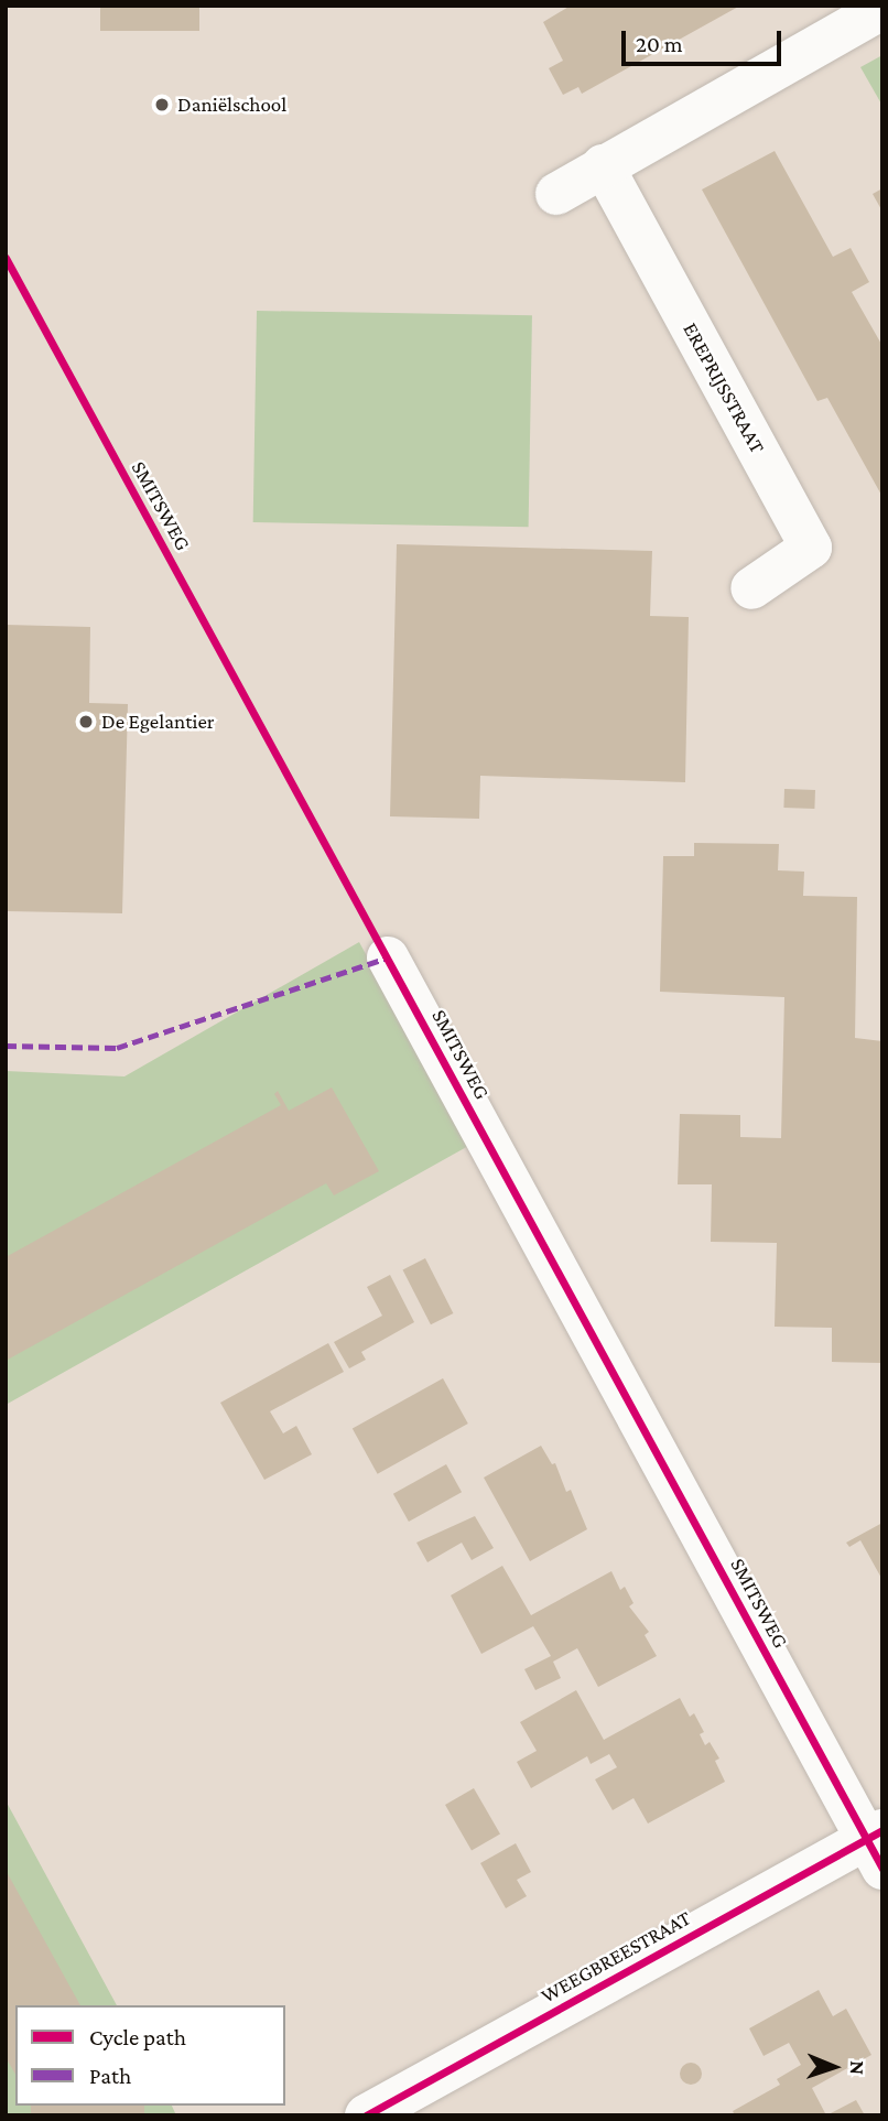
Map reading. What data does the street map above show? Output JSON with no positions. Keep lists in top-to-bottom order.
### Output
{
  "streets": {
    "street": ["EREPRIJSSTRAAT", "SMITSWEG", "WEEGBREESTRAAT"]
  },
  "crossings": [
    ["SMITSWEG", "WEEGBREESTRAAT"]
  ],
  "places": ["Daniëlschool", "De Egelantier"],
  "legend": ["Cycle path", "Path"],
  "scale_bar": "20 m",
  "north": "right"
}
